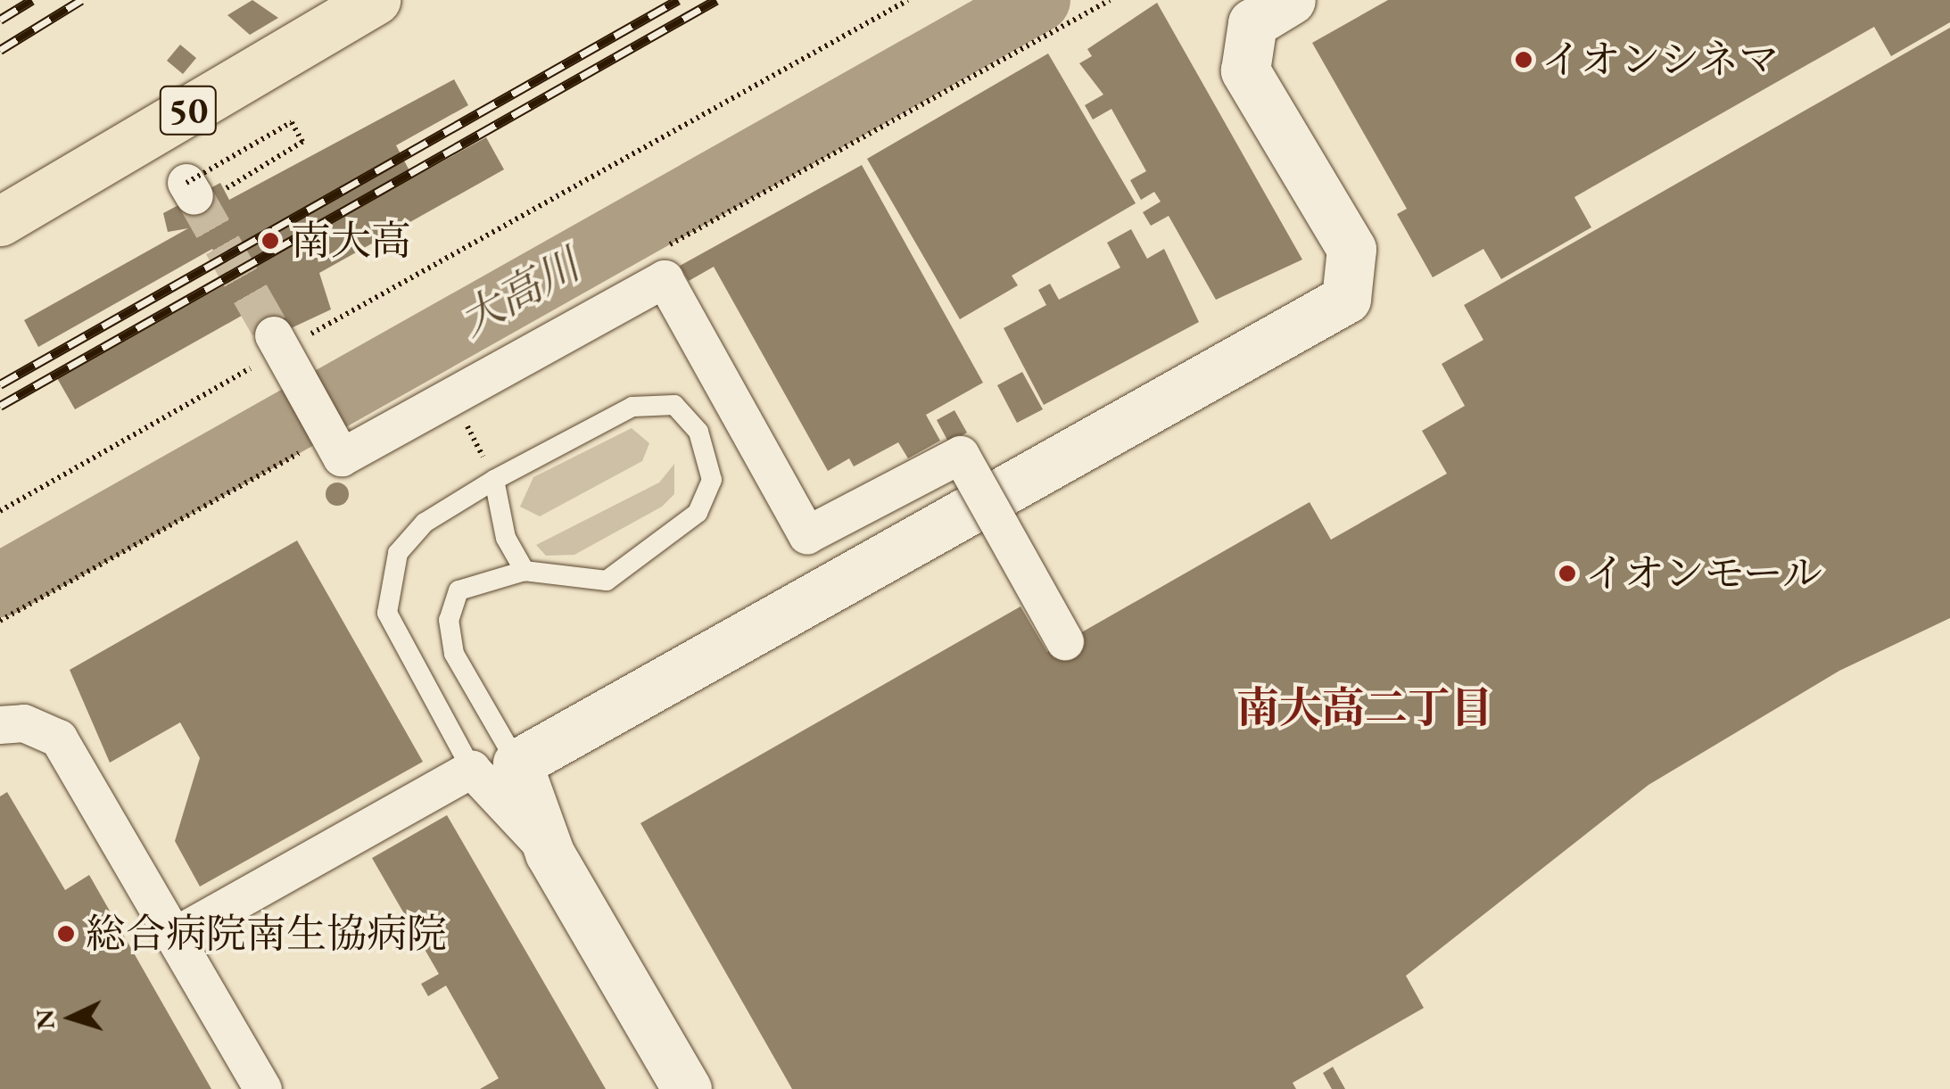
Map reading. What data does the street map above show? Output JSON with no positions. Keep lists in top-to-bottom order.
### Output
{
  "streets": {
    "main road": ["50"]
  },
  "districts": ["南大高二丁目"],
  "water": ["大高川"],
  "places": [
    "イオンシネマ",
    "南大高",
    "イオンモール",
    "総合病院南生協病院"
  ],
  "north": "left"
}
